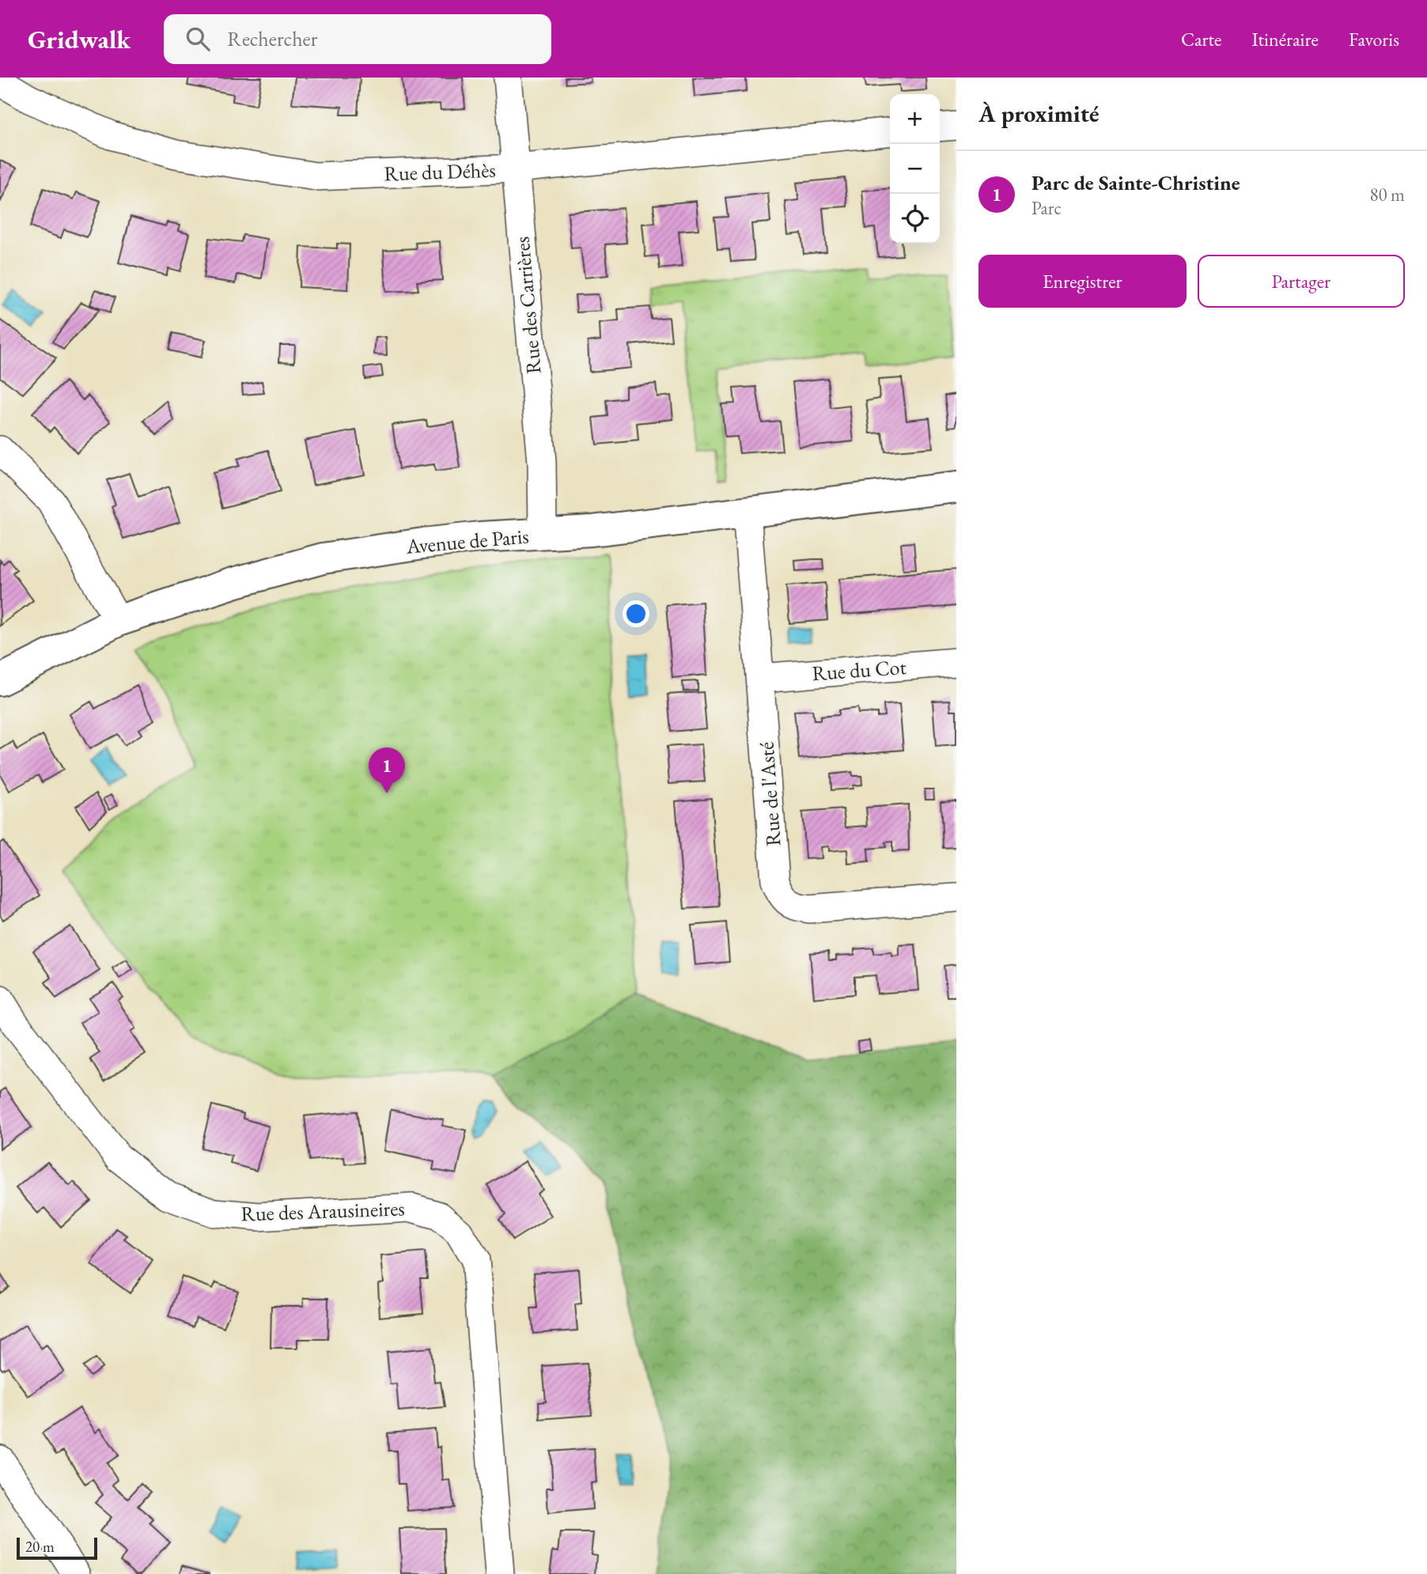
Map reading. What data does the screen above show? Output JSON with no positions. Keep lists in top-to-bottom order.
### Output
{
  "streets": {
    "street": [
      "Rue du Déhès",
      "Rue des Carrières",
      "Avenue de Paris",
      "Rue du Cot",
      "Rue de l'Asté",
      "Rue des Arausineires"
    ]
  },
  "crossings": [
    ["Rue du Déhès", "Rue des Carrières"],
    ["Rue des Carrières", "Avenue de Paris"],
    ["Avenue de Paris", "Rue de l'Asté"],
    ["Rue du Cot", "Rue de l'Asté"]
  ],
  "scale_bar": "20 m",
  "page": {
    "header": "Gridwalk",
    "search": "Rechercher",
    "nav": ["Carte", "Itinéraire", "Favoris"],
    "heading": "À proximité",
    "map_buttons": ["+", "−"],
    "list": [
      {
        "mark": "1",
        "name": "Parc de Sainte-Christine",
        "note": "Parc",
        "value": "80 m"
      }
    ],
    "buttons": ["Enregistrer", "Partager"],
    "pins": "1",
    "scale": "20 m"
  }
}
